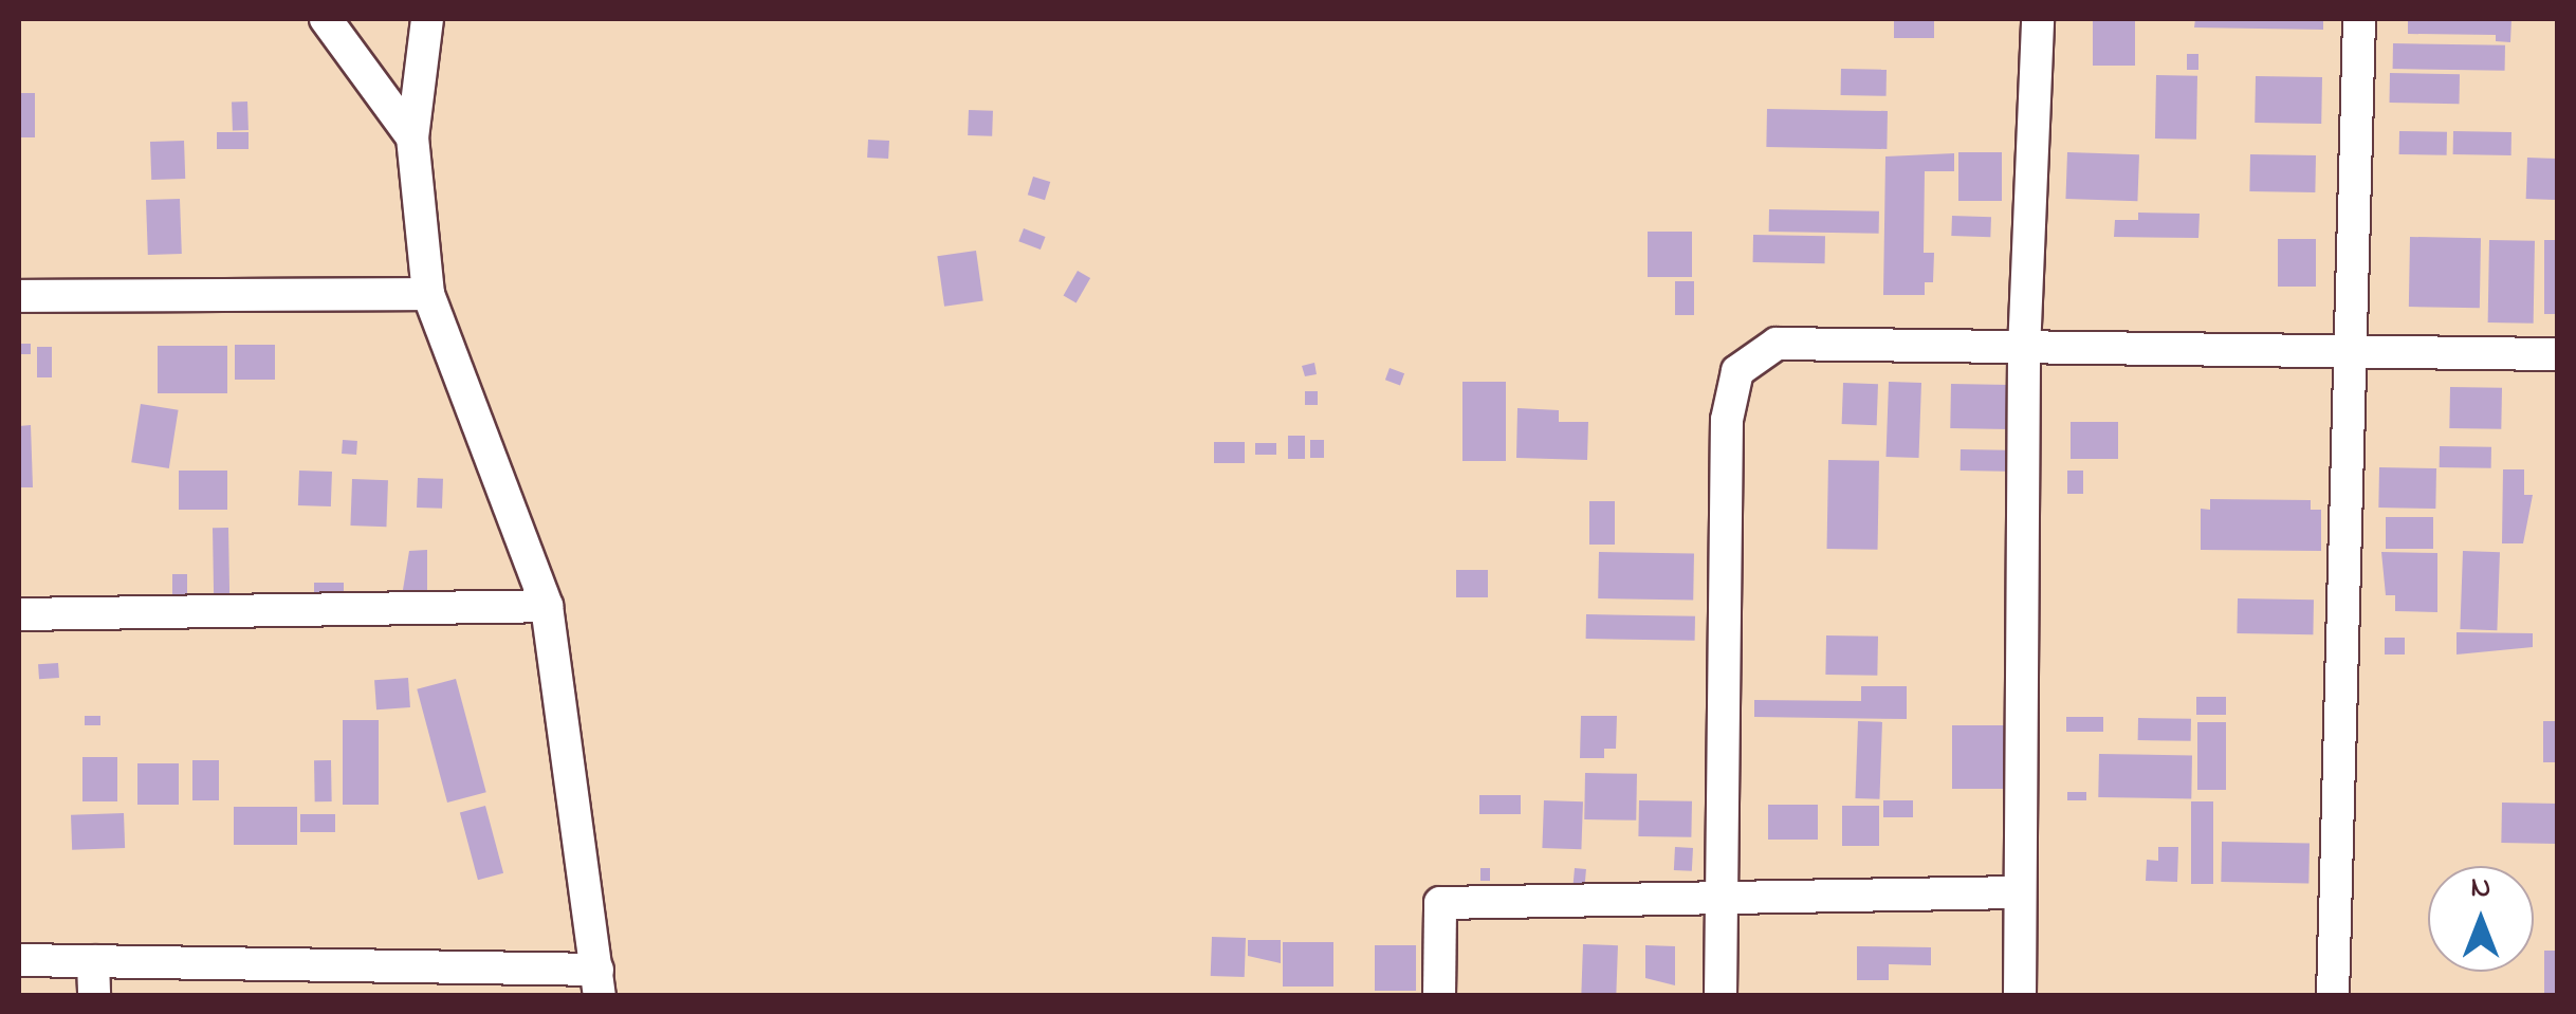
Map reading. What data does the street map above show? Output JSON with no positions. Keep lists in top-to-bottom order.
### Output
{
  "north": "top"
}
